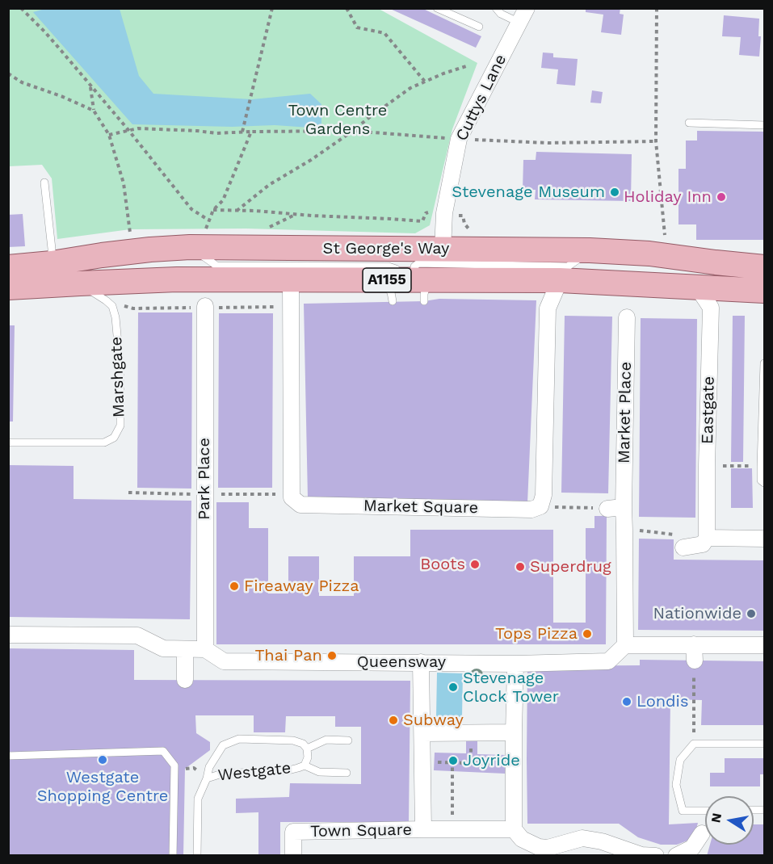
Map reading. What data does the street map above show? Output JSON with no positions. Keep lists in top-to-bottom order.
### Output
{
  "streets": {
    "main road": ["St George's Way", "A1155"],
    "street": [
      "Cuttys Lane",
      "Eastgate",
      "Market Place",
      "Park Place",
      "Market Square",
      "Queensway",
      "Town Square"
    ],
    "lane": ["Marshgate", "Westgate"]
  },
  "crossings": [
    ["Cuttys Lane", "St George's Way"],
    ["St George's Way", "Marshgate"],
    ["St George's Way", "Eastgate"],
    ["St George's Way", "Market Square"],
    ["Market Place", "Queensway"],
    ["Park Place", "Queensway"],
    ["Queensway", "Town Square"]
  ],
  "parks": ["Town Centre Gardens"],
  "places": [
    "Stevenage Museum",
    "Holiday Inn",
    "Boots",
    "Superdrug",
    "Fireaway Pizza",
    "Nationwide",
    "Tops Pizza",
    "Thai Pan",
    "Stevenage Clock Tower",
    "Londis",
    "Subway",
    "Westgate Shopping Centre",
    "Joyride"
  ],
  "north": "left"
}
